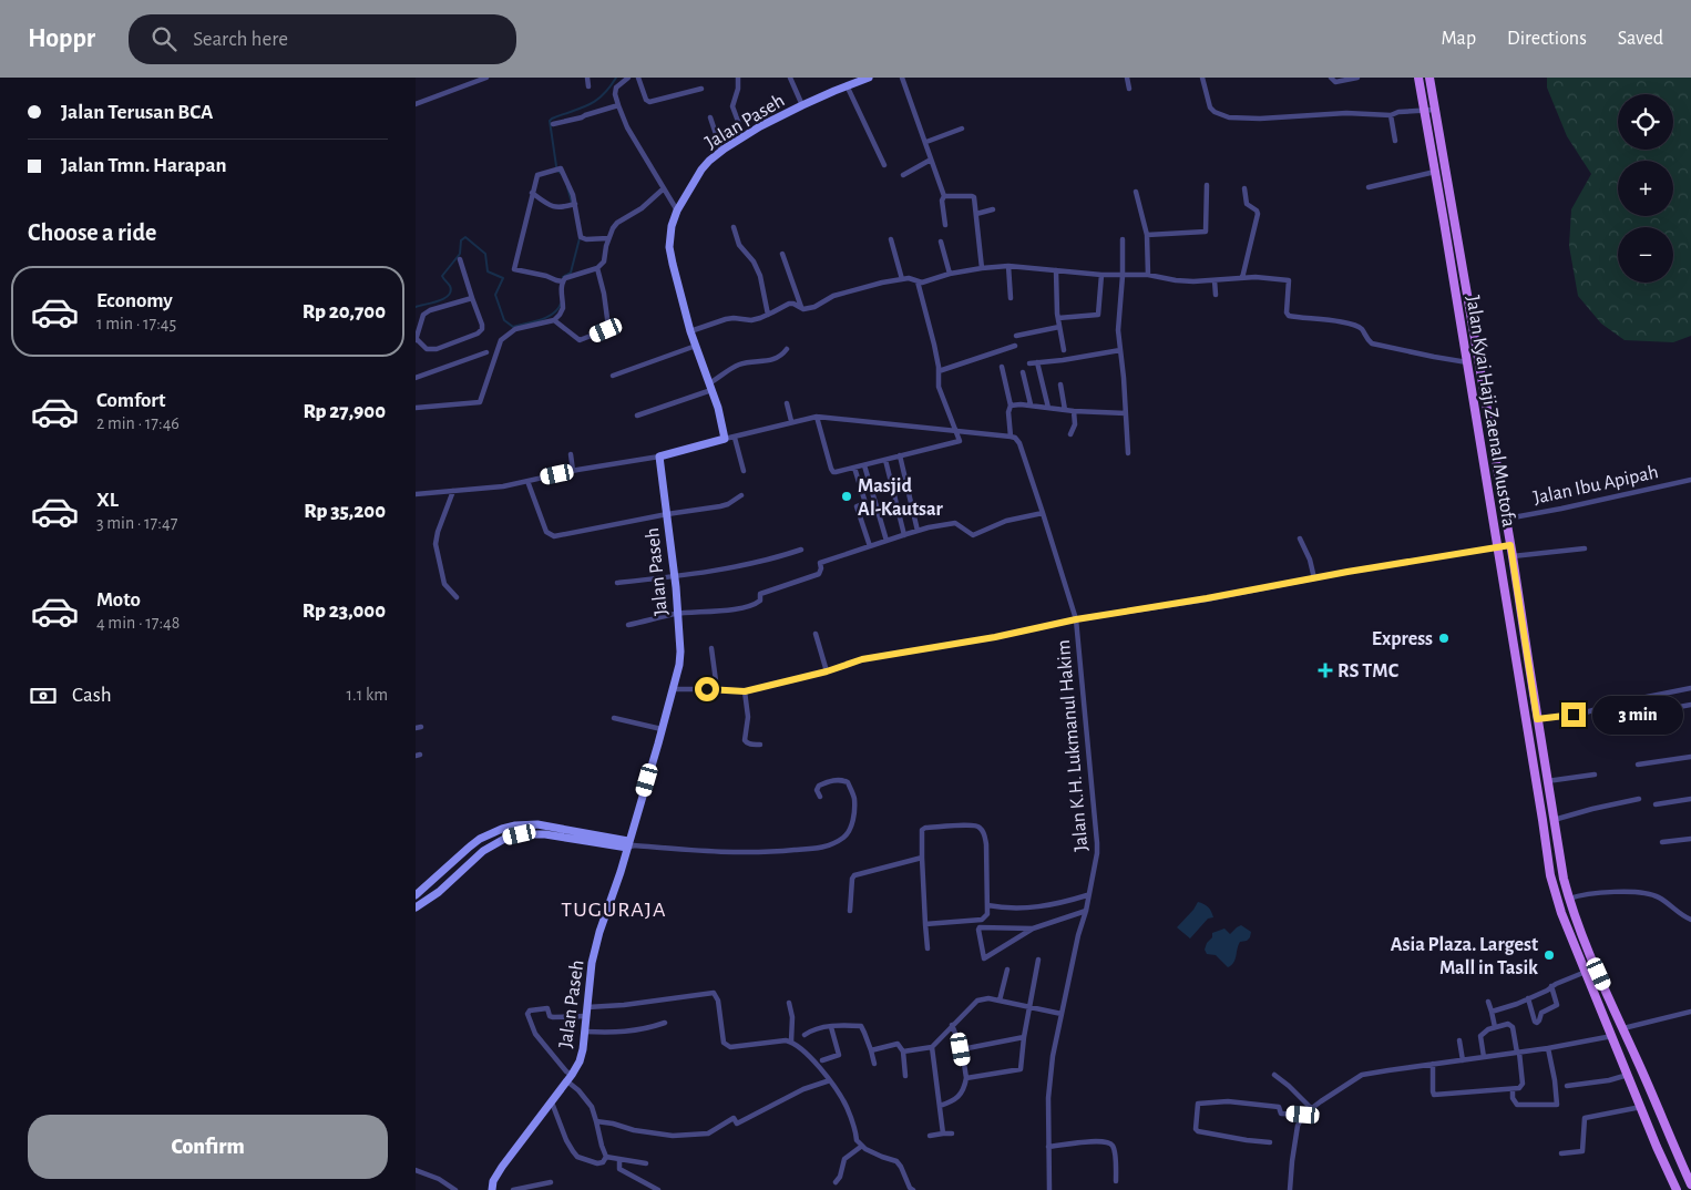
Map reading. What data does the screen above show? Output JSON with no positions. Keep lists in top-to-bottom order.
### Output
{
  "streets": {
    "main road": ["Jalan Kyai Haji Zaenal Mustofa"],
    "street": ["Jalan Paseh", "Jalan Ibu Apipah", "Jalan K.H. Lukmanul Hakim"]
  },
  "crossings": [
    ["Jalan Kyai Haji Zaenal Mustofa", "Jalan Ibu Apipah"]
  ],
  "districts": ["TUGURAJA"],
  "places": {
    "other": ["Masjid Al-Kautsar", "Express", "Asia Plaza. Largest Mall in Tasik"],
    "health": ["RS TMC"]
  },
  "page": {
    "header": "Hoppr",
    "search": "Search here",
    "nav": ["Map", "Directions", "Saved"],
    "banner": ["Jalan Terusan BCA", "Jalan Tmn. Harapan"],
    "map_buttons": ["+", "−"],
    "heading": "Choose a ride",
    "list": [
      {
        "name": "Economy",
        "note": "1 min · 17:45",
        "value": "Rp 20,700"
      },
      {
        "name": "Comfort",
        "note": "2 min · 17:46",
        "value": "Rp 27,900"
      },
      {
        "name": "XL",
        "note": "3 min · 17:47",
        "value": "Rp 35,200"
      },
      {
        "name": "Moto",
        "note": "4 min · 17:48",
        "value": "Rp 23,000"
      }
    ],
    "pay": ["Cash", "1.1 km"],
    "bubble": "3 min",
    "buttons": "Confirm"
  }
}
